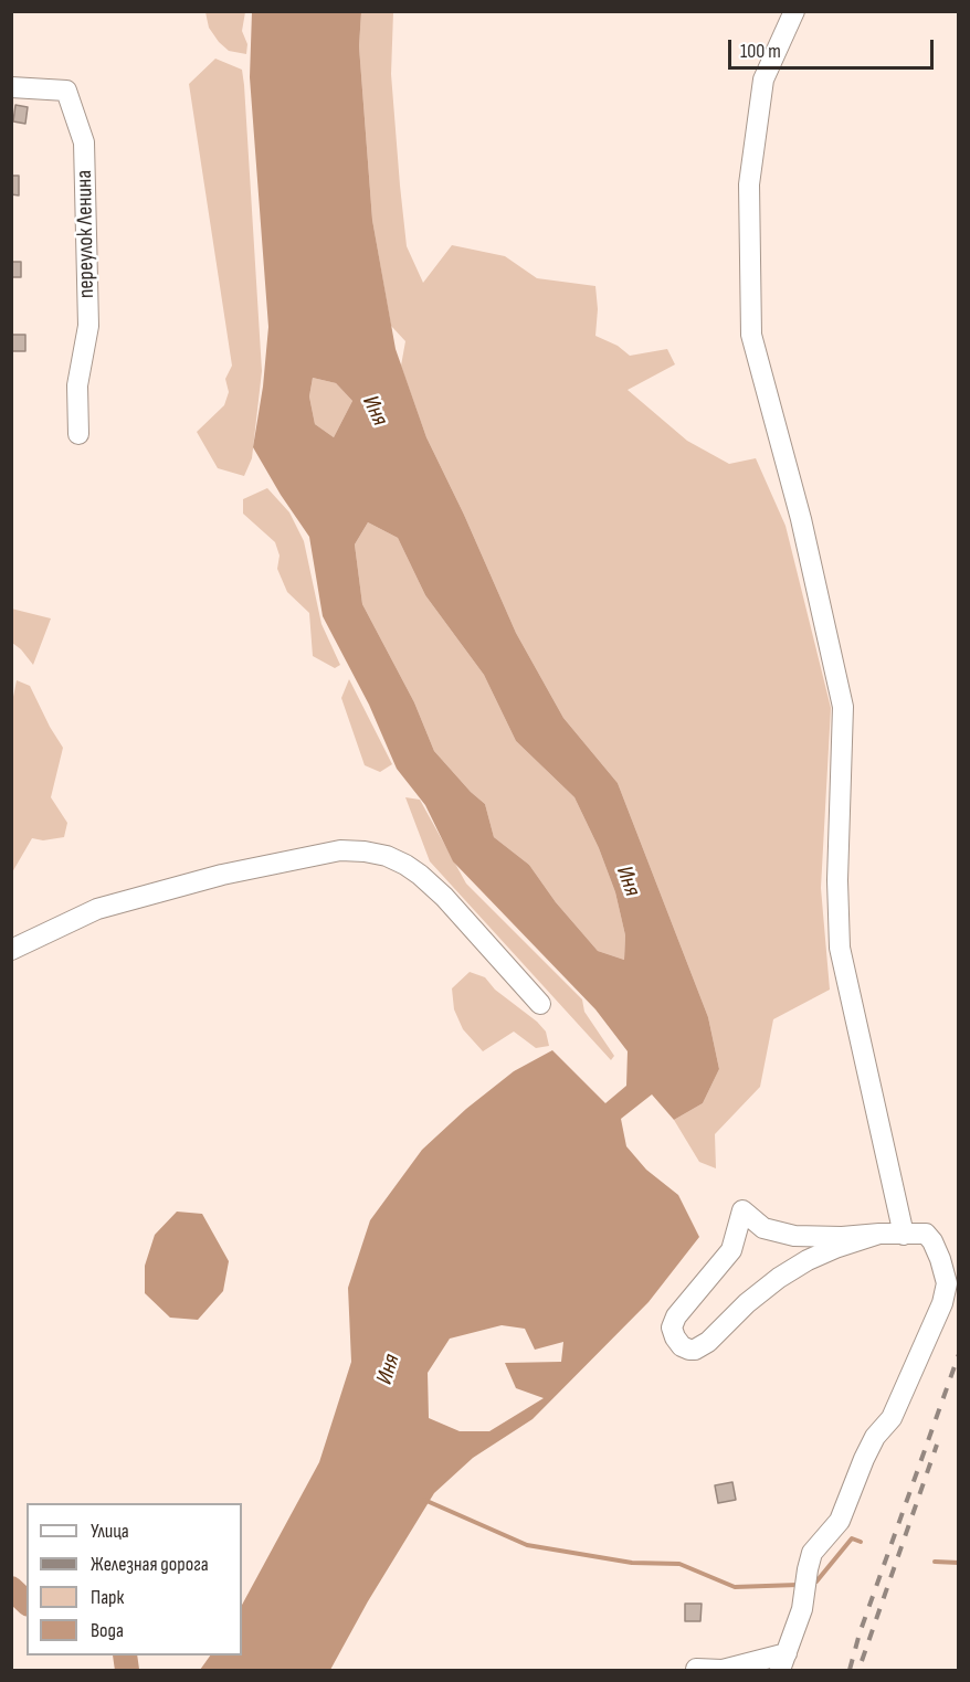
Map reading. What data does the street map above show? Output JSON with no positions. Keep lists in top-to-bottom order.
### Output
{
  "streets": {
    "street": ["переулок Ленина"]
  },
  "water": ["Иня"],
  "legend": [
    "Улица",
    "Железная дорога",
    "Парк",
    "Вода"
  ],
  "scale_bar": "100 m"
}
